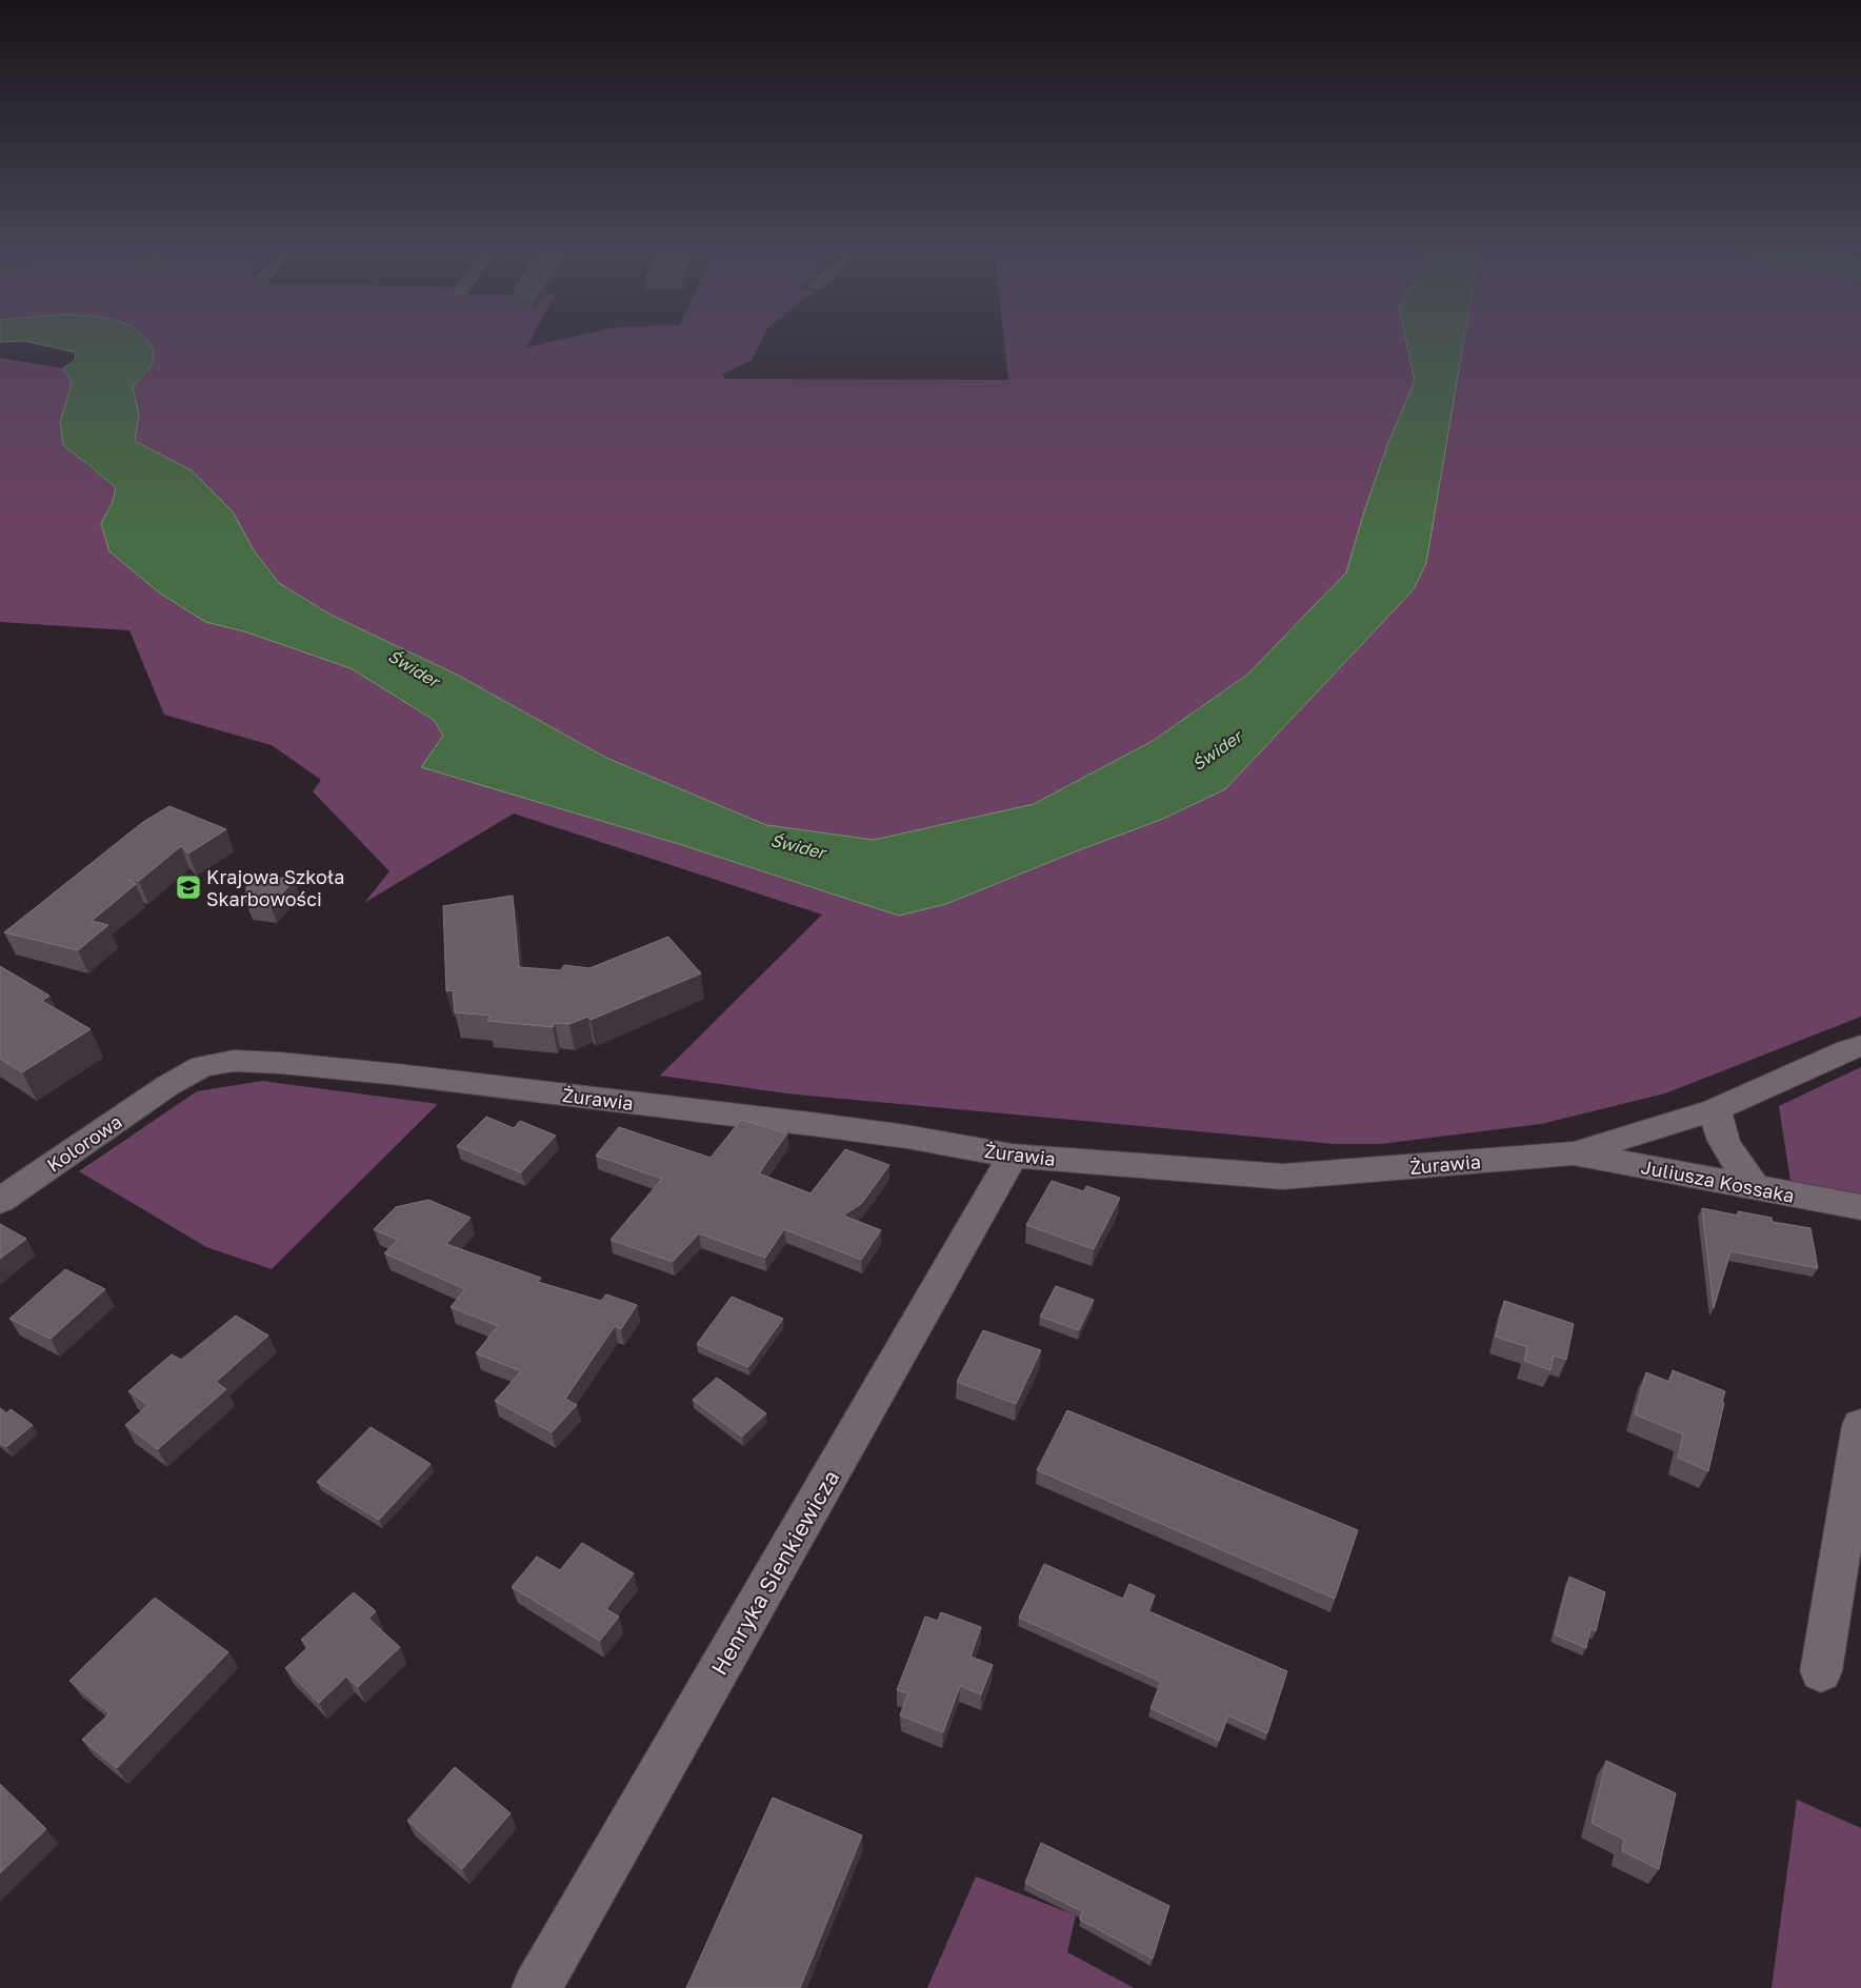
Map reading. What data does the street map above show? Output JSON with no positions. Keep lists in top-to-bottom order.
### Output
{
  "streets": {
    "street": [
      "Żurawia",
      "Kolorowa",
      "Juliusza Kossaka",
      "Henryka Sienkiewicza"
    ]
  },
  "crossings": [
    ["Żurawia", "Kolorowa"],
    ["Żurawia", "Juliusza Kossaka"],
    ["Żurawia", "Henryka Sienkiewicza"]
  ],
  "water": ["Świder"],
  "places": {
    "school or university": ["Krajowa Szkoła Skarbowości"]
  }
}
